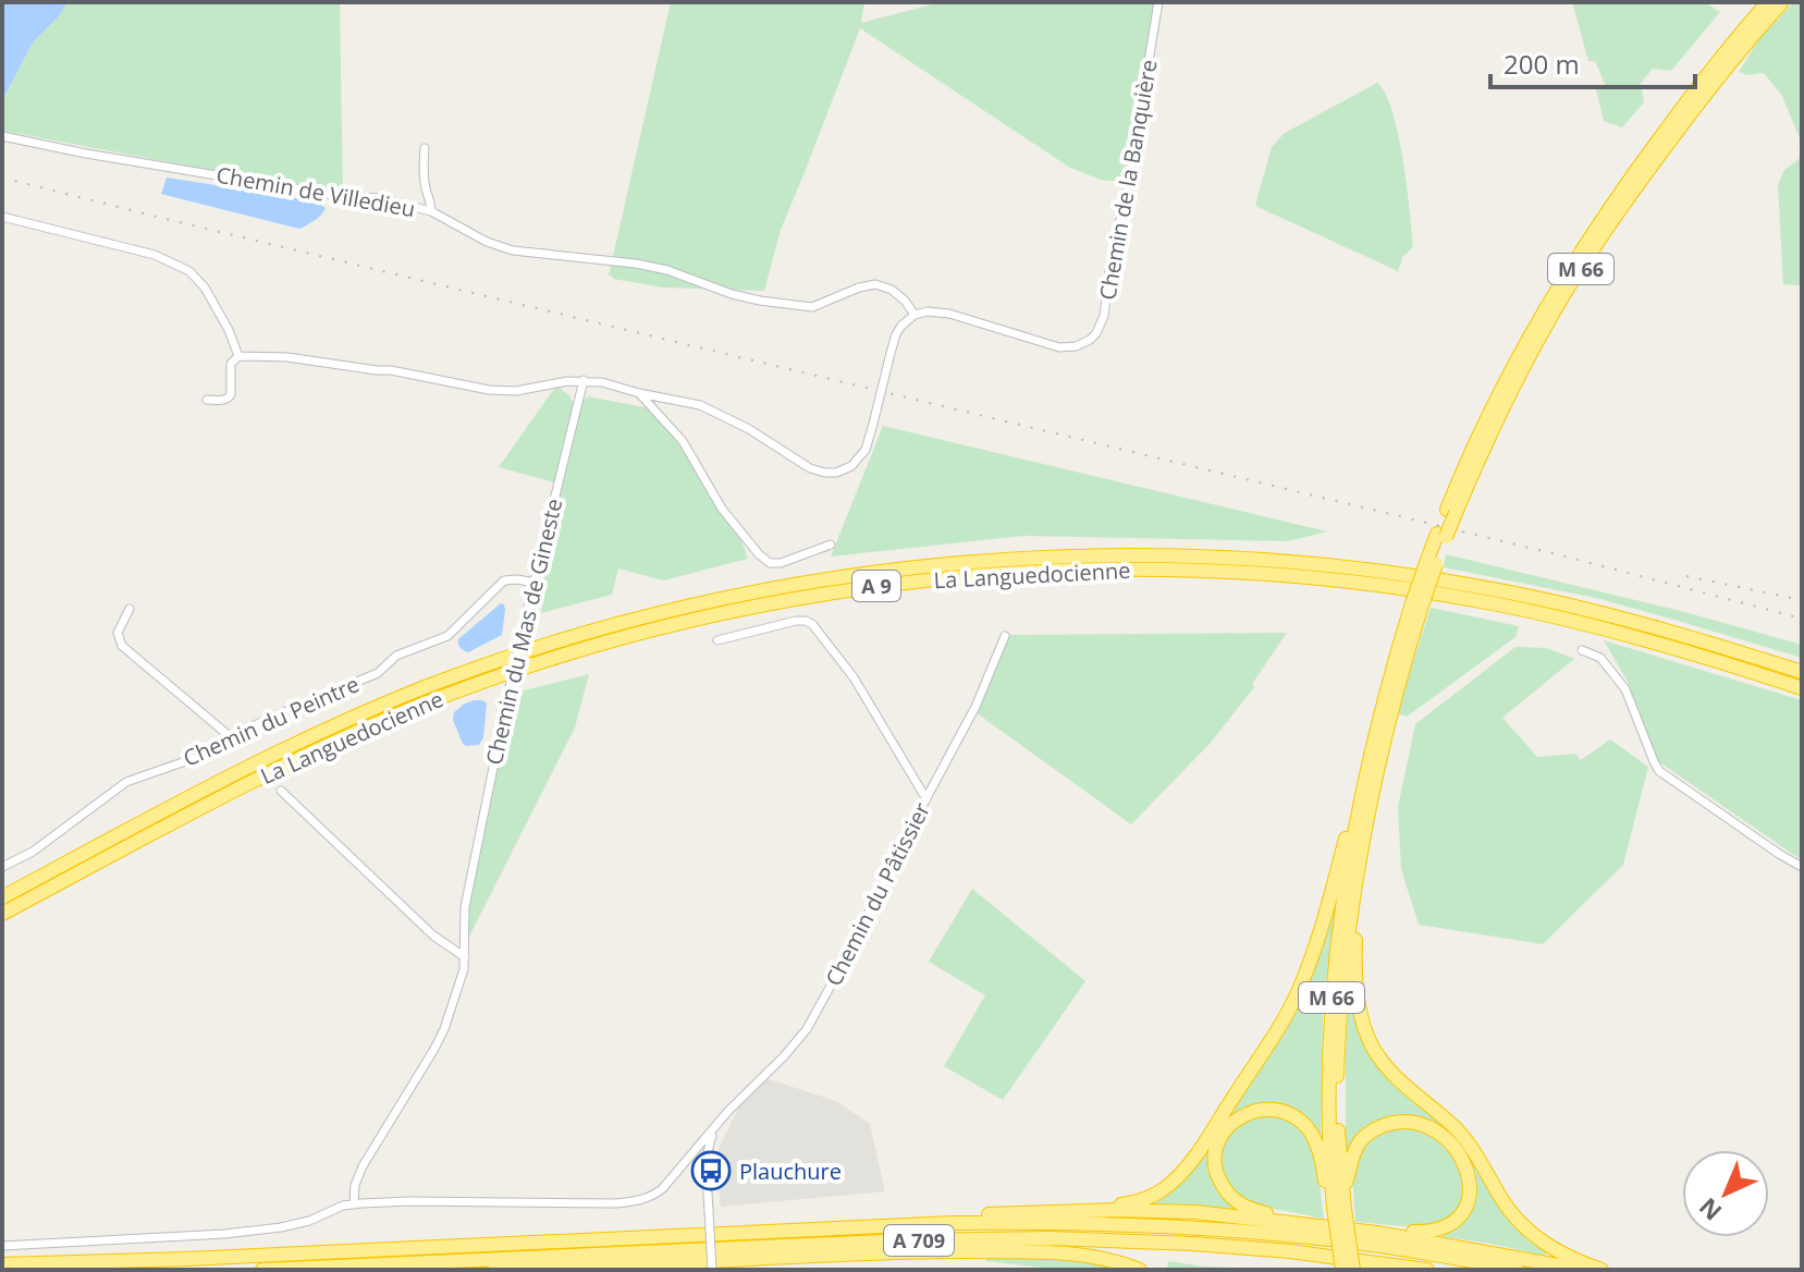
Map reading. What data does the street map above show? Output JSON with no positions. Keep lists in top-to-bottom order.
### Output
{
  "streets": {
    "highway": [
      "M 66",
      "La Languedocienne",
      "A 9",
      "A 709"
    ],
    "street": [
      "Chemin de la Banquière",
      "Chemin de Villedieu",
      "Chemin du Mas de Gineste",
      "Chemin du Peintre",
      "Chemin du Pâtissier"
    ]
  },
  "crossings": [
    ["Chemin de la Banquière", "Chemin de Villedieu"],
    ["Chemin du Mas de Gineste", "Chemin du Peintre"],
    ["Chemin du Mas de Gineste", "Chemin du Pâtissier"]
  ],
  "places": {
    "bus stop": ["Plauchure"]
  },
  "scale_bar": "200 m",
  "north": "bottom left"
}
